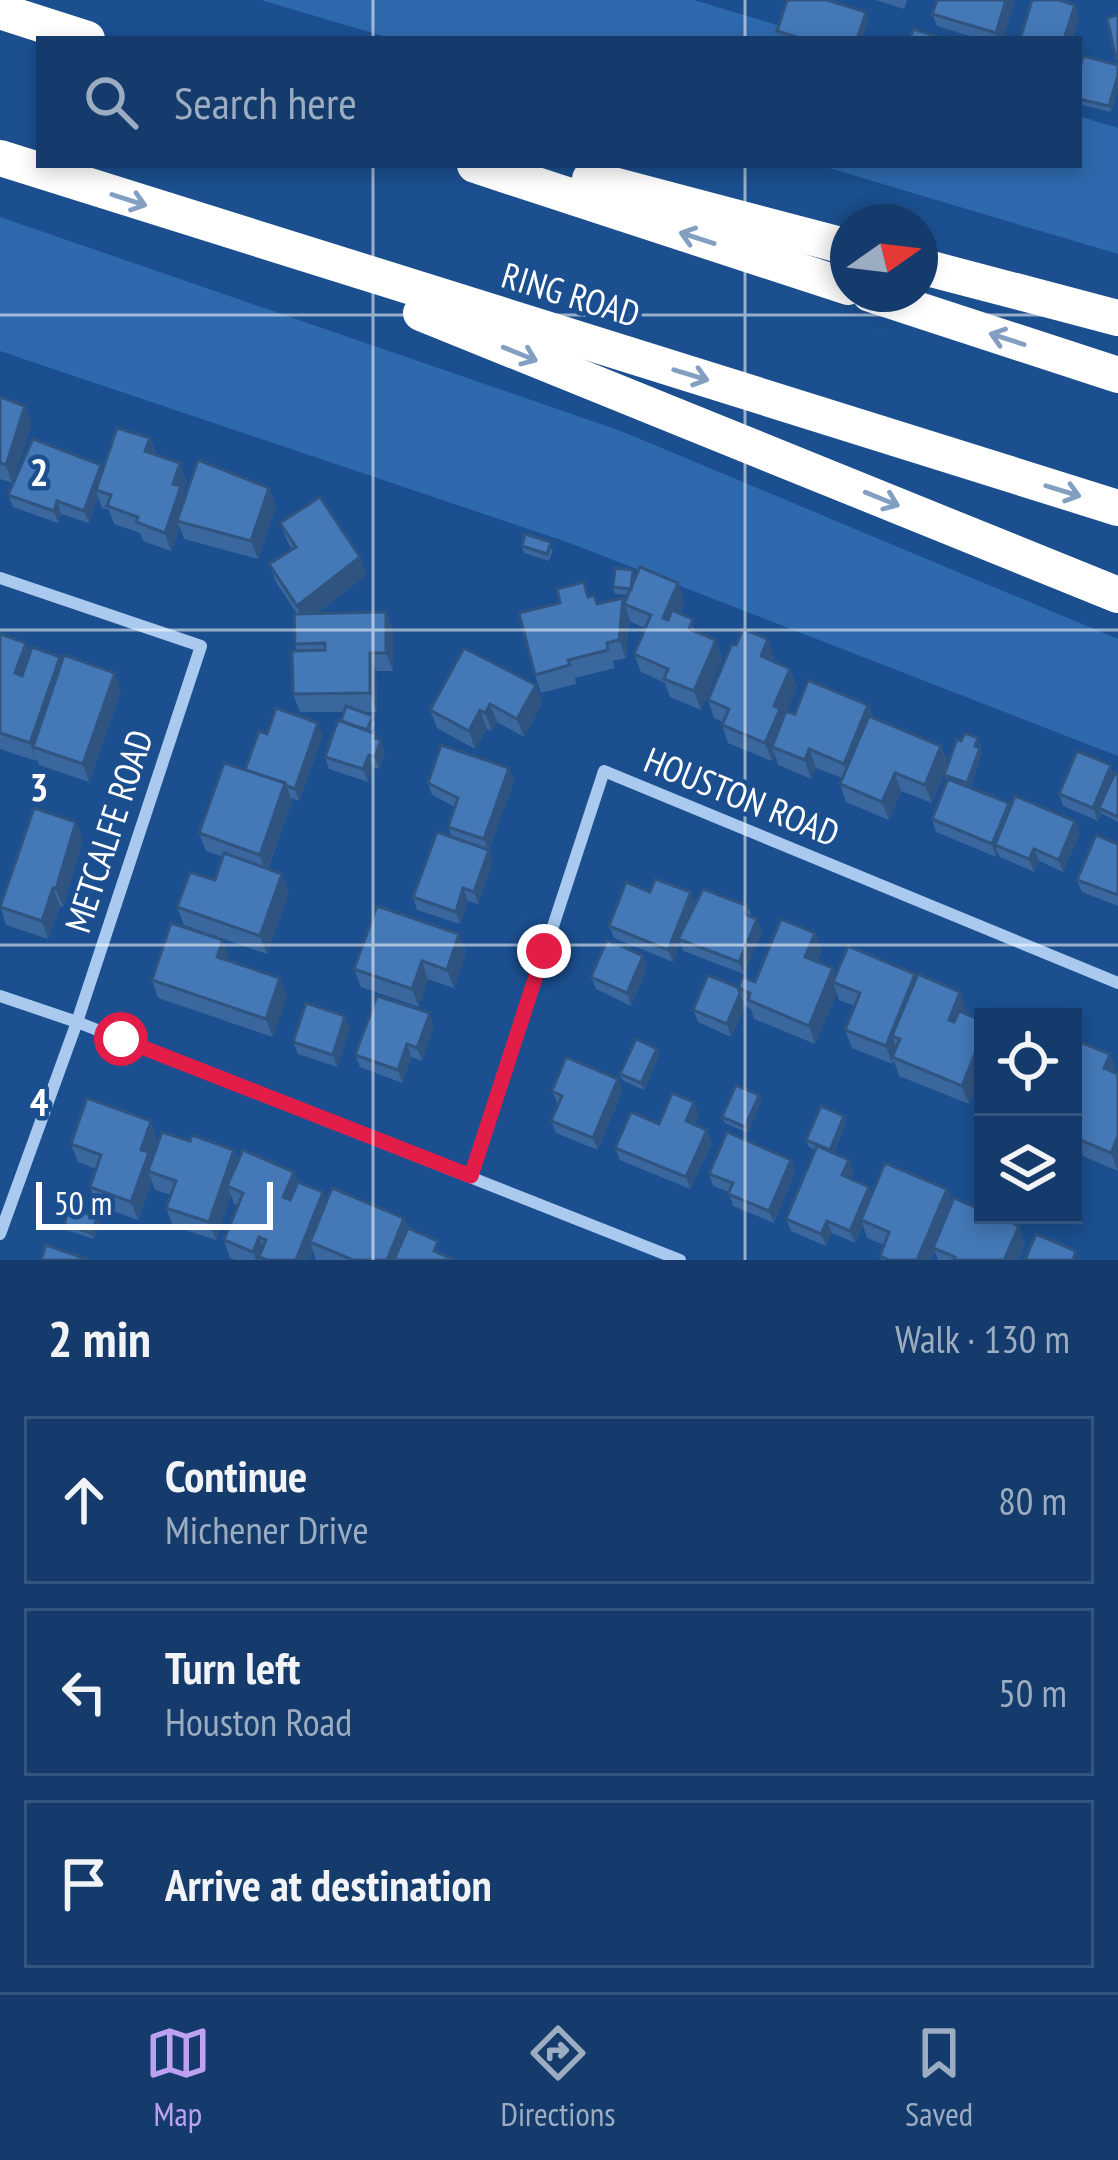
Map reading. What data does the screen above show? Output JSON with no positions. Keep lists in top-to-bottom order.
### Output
{
  "streets": {
    "highway": ["RING ROAD"],
    "street": ["HOUSTON ROAD", "METCALFE ROAD"]
  },
  "scale_bar": "50 m",
  "north": "right",
  "page": {
    "search": "Search here",
    "scale": "50 m",
    "heading": ["2 min", "Walk · 130 m"],
    "list": [
      ["Continue", "Michener Drive", "80 m"],
      ["Turn left", "Houston Road", "50 m"],
      "Arrive at destination"
    ],
    "nav": ["Map", "Directions", "Saved"]
  },
  "grid": {
    "rows": ["2", "3", "4"]
  }
}
